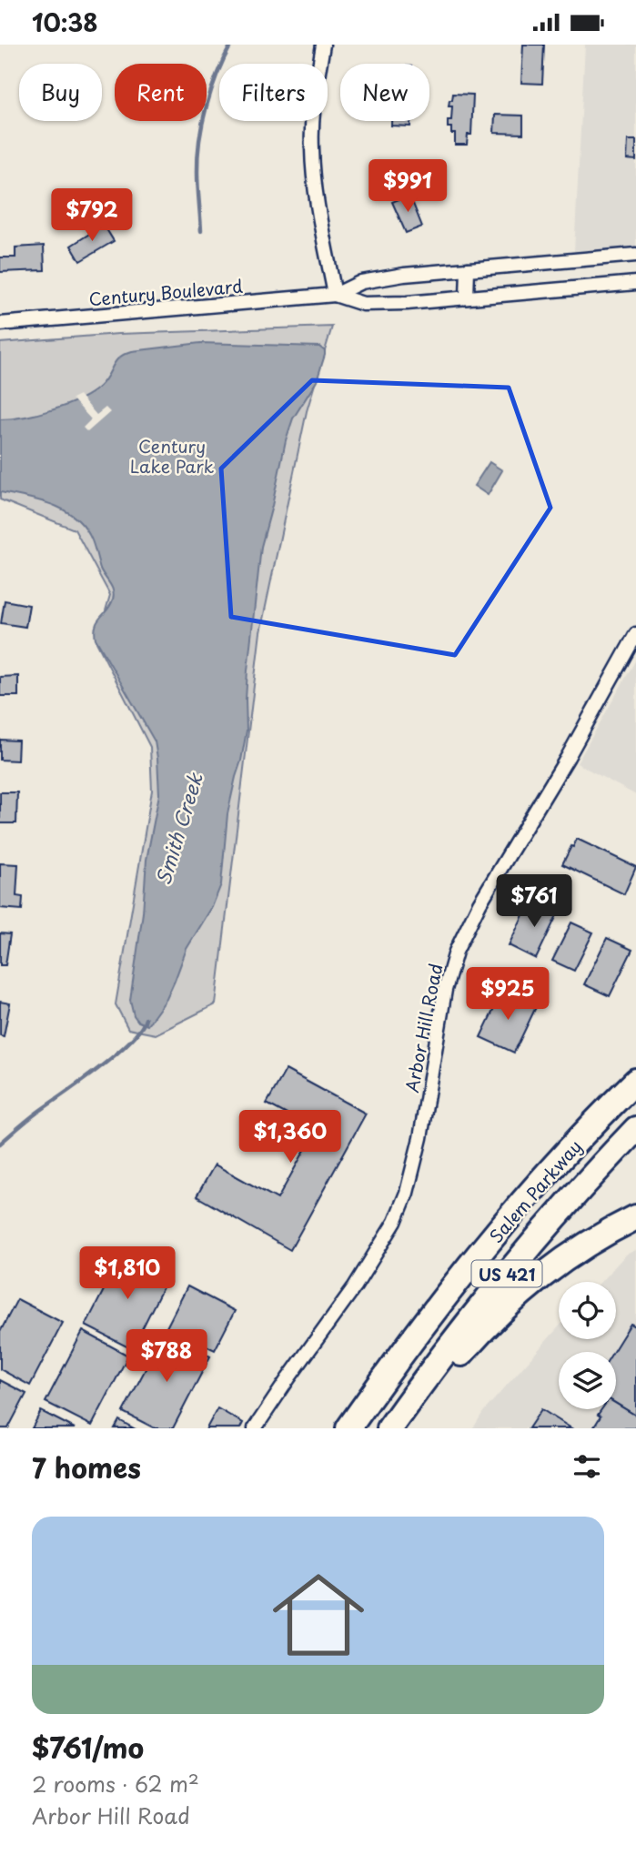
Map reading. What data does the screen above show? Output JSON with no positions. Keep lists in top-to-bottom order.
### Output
{
  "streets": {
    "highway": ["Salem Parkway", "US 421"],
    "street": ["Century Boulevard", "Arbor Hill Road"]
  },
  "water": ["Smith Creek"],
  "parks": ["Century Lake Park"],
  "page": {
    "status": "10:38",
    "chip": [
      "Buy",
      "Rent",
      "Filters",
      "New"
    ],
    "price": [
      "$991",
      "$792",
      "$761",
      "$925",
      "$1,360",
      "$1,810",
      "$788"
    ],
    "heading": "7 homes",
    "list": [
      {
        "name": "$761/mo",
        "note": "2 rooms · 62 m² · Arbor Hill Road"
      }
    ]
  }
}
